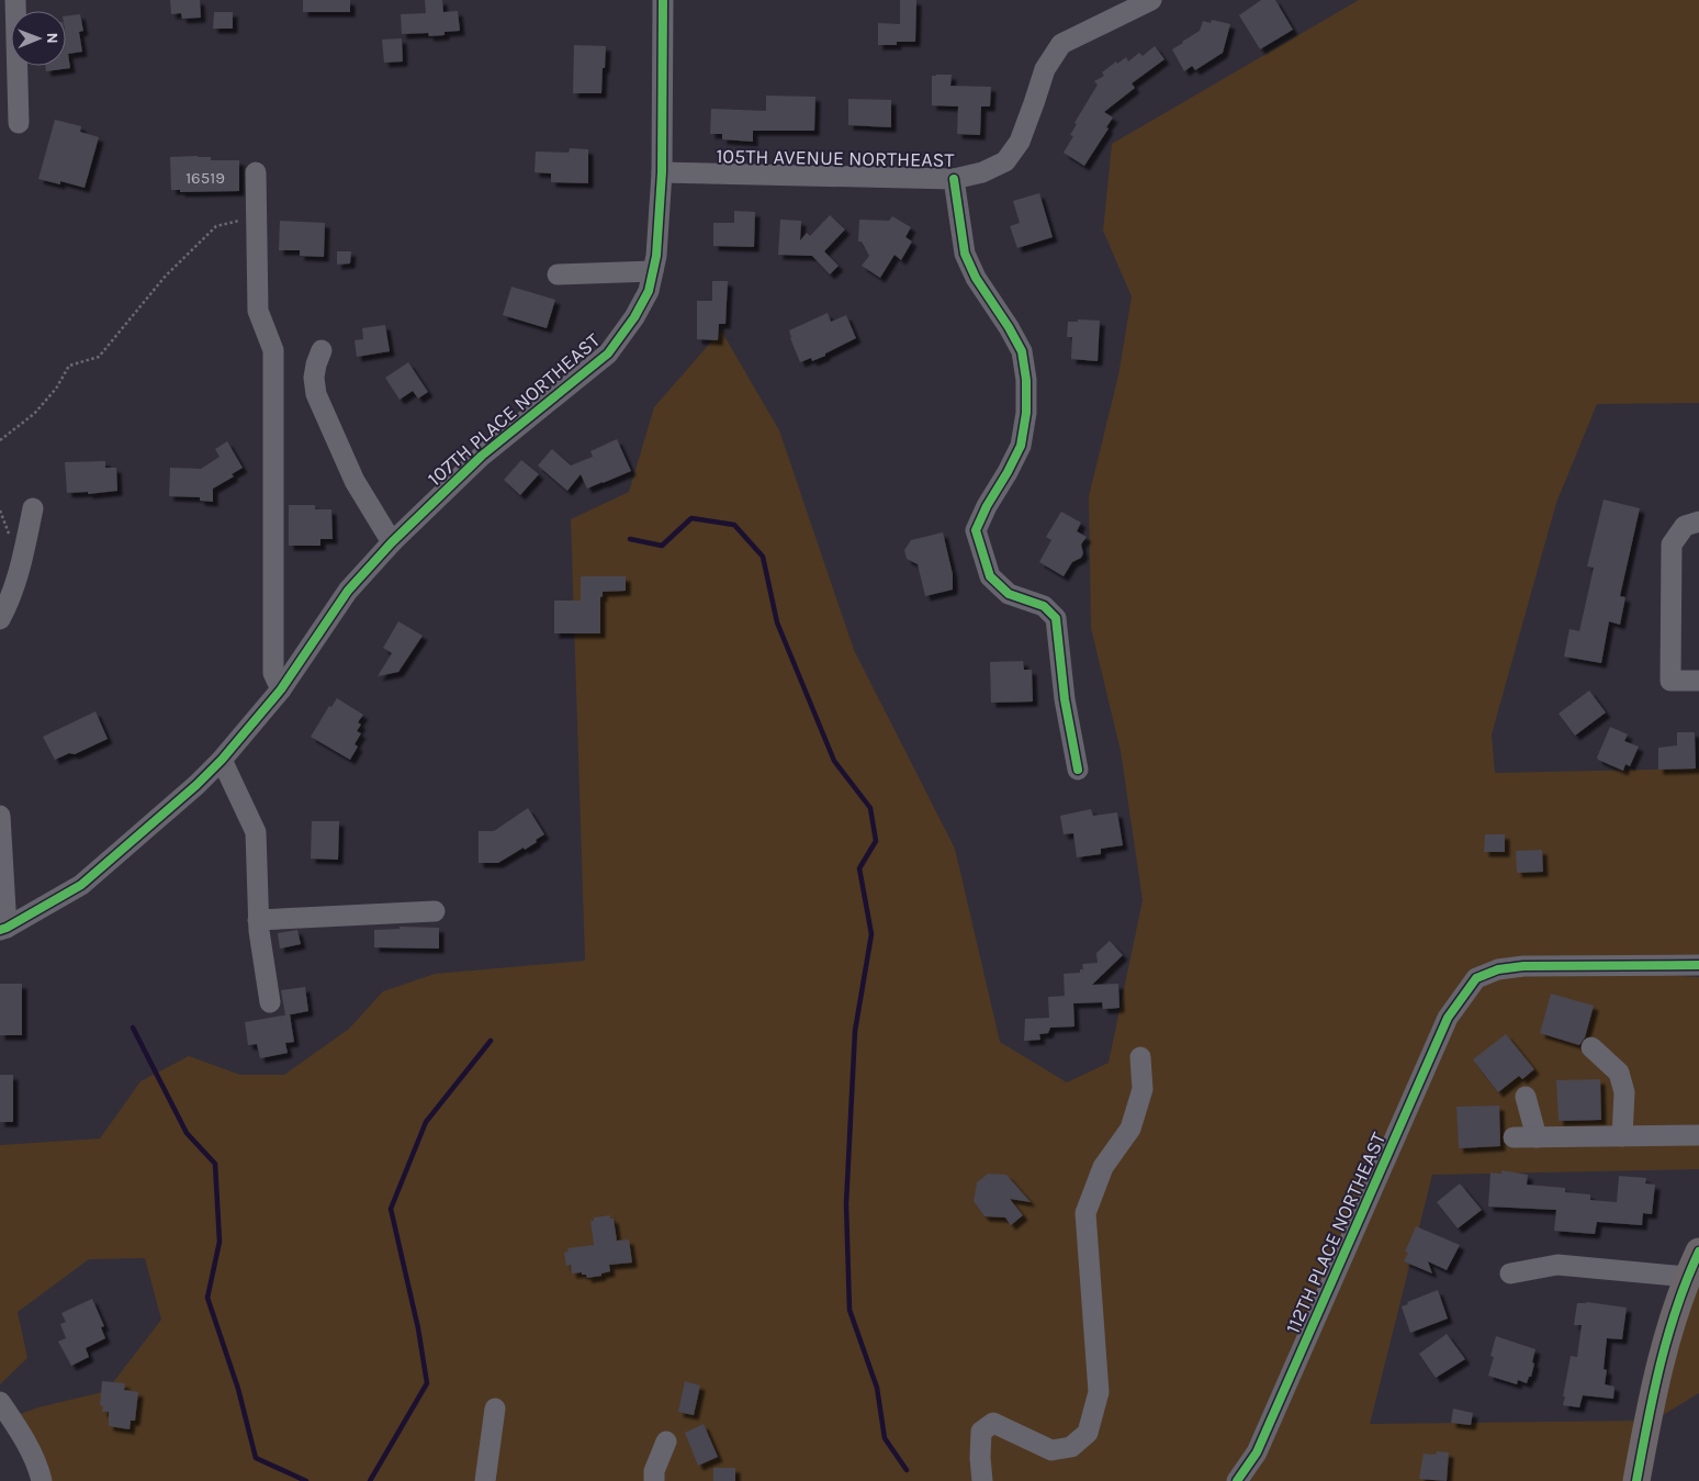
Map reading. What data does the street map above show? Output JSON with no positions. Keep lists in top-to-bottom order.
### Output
{
  "streets": {
    "street": ["105TH AVENUE NORTHEAST", "107TH PLACE NORTHEAST", "112TH PLACE NORTHEAST"]
  },
  "crossings": [
    ["105TH AVENUE NORTHEAST", "107TH PLACE NORTHEAST"]
  ],
  "house_numbers": ["16519"],
  "north": "right"
}
